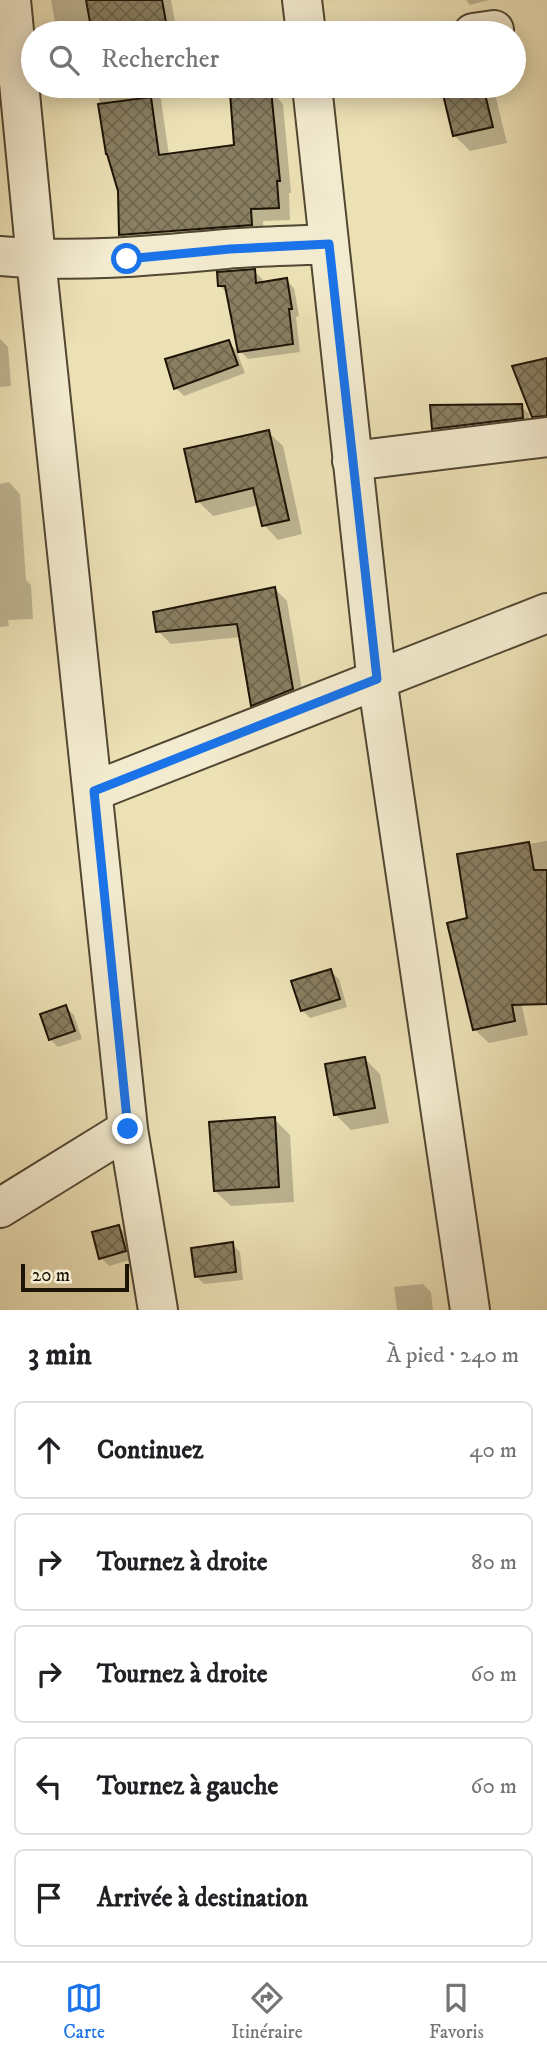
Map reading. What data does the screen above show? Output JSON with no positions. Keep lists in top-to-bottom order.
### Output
{
  "scale_bar": "20 m",
  "page": {
    "search": "Rechercher",
    "scale": "20 m",
    "heading": ["3 min", "À pied · 240 m"],
    "list": [
      ["Continuez", "40 m"],
      ["Tournez à droite", "80 m"],
      ["Tournez à droite", "60 m"],
      ["Tournez à gauche", "60 m"],
      "Arrivée à destination"
    ],
    "nav": ["Carte", "Itinéraire", "Favoris"]
  }
}
